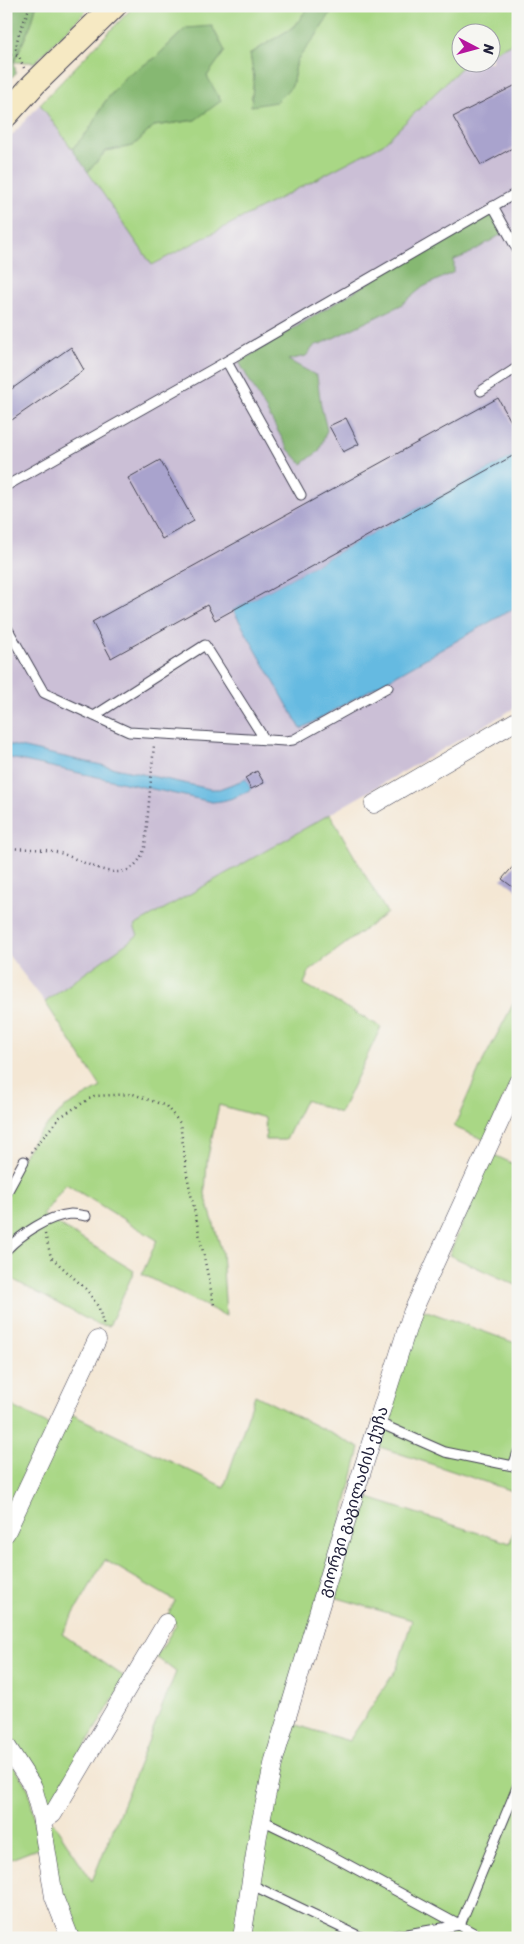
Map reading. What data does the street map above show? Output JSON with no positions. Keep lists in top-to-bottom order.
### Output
{
  "streets": {
    "street": ["გიორგი გაგილაძის ქუჩა"]
  },
  "north": "right"
}
